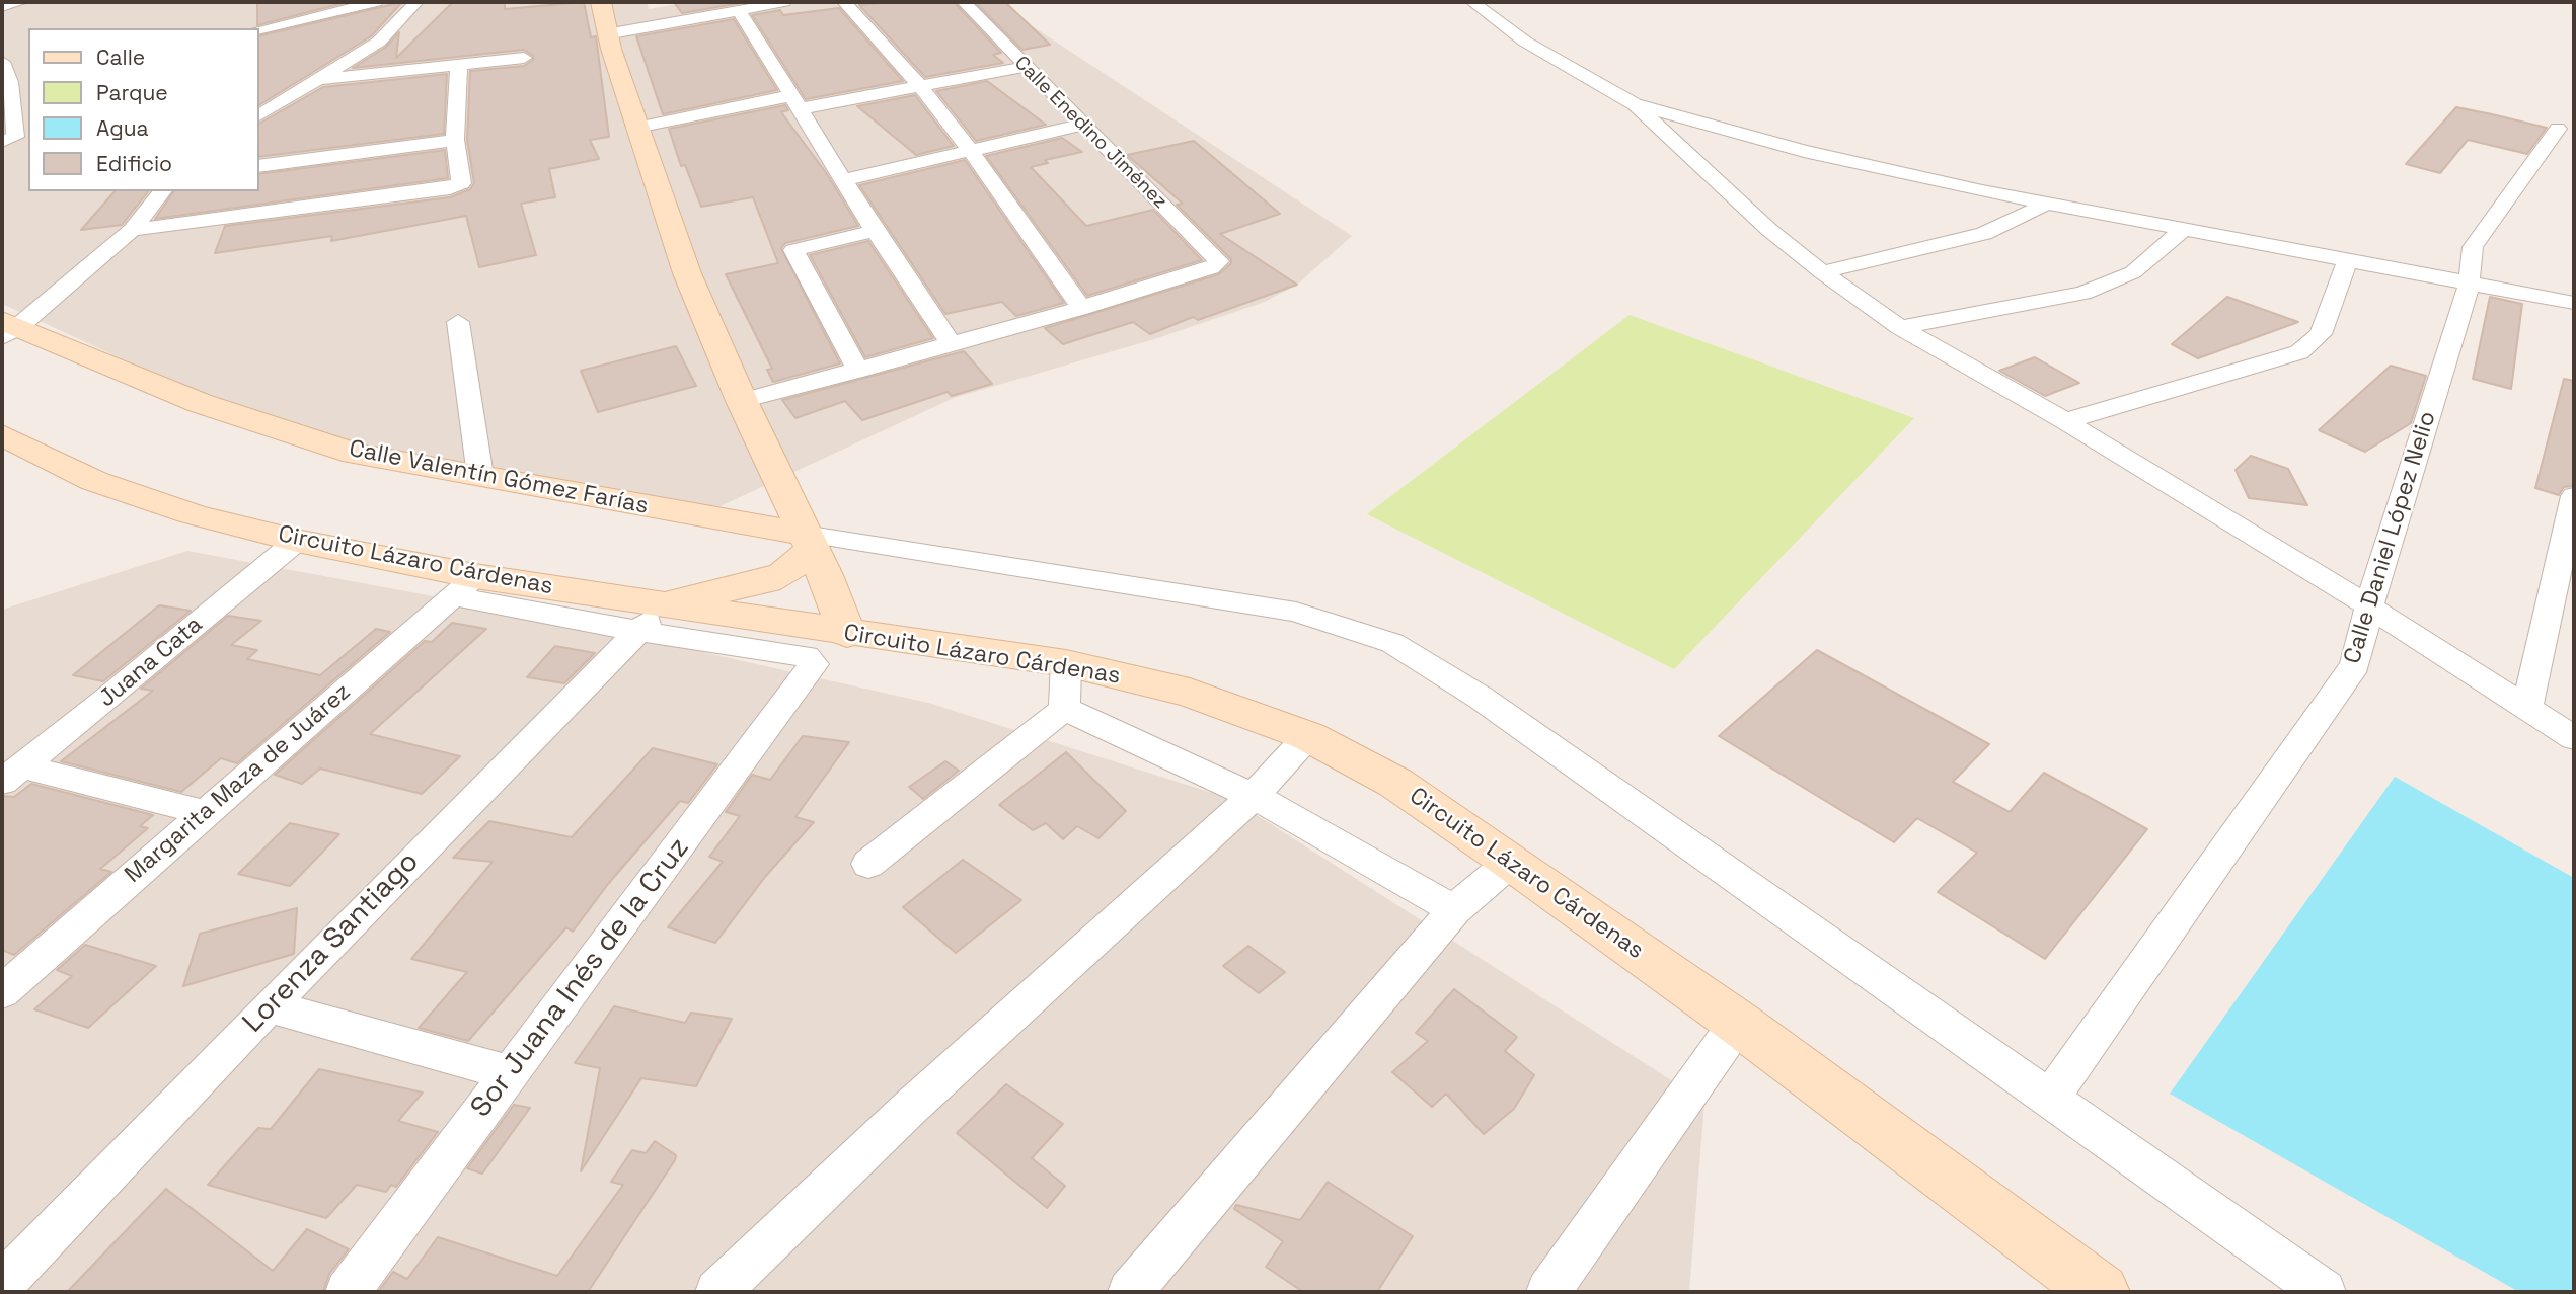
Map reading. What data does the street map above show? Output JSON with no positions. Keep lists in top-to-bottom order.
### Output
{
  "streets": {
    "street": [
      "Calle Enedino Jiménez",
      "Calle Valentín Gómez Farías",
      "Calle Daniel López Nelio",
      "Circuito Lázaro Cárdenas",
      "Juana Cata",
      "Margarita Maza de Juárez",
      "Lorenza Santiago",
      "Sor Juana Inés de la Cruz"
    ]
  },
  "crossings": [
    ["Circuito Lázaro Cárdenas", "Juana Cata"],
    ["Circuito Lázaro Cárdenas", "Margarita Maza de Juárez"],
    ["Circuito Lázaro Cárdenas", "Lorenza Santiago"],
    ["Circuito Lázaro Cárdenas", "Sor Juana Inés de la Cruz"],
    ["Lorenza Santiago", "Sor Juana Inés de la Cruz"]
  ],
  "legend": [
    "Calle",
    "Parque",
    "Agua",
    "Edificio"
  ]
}
